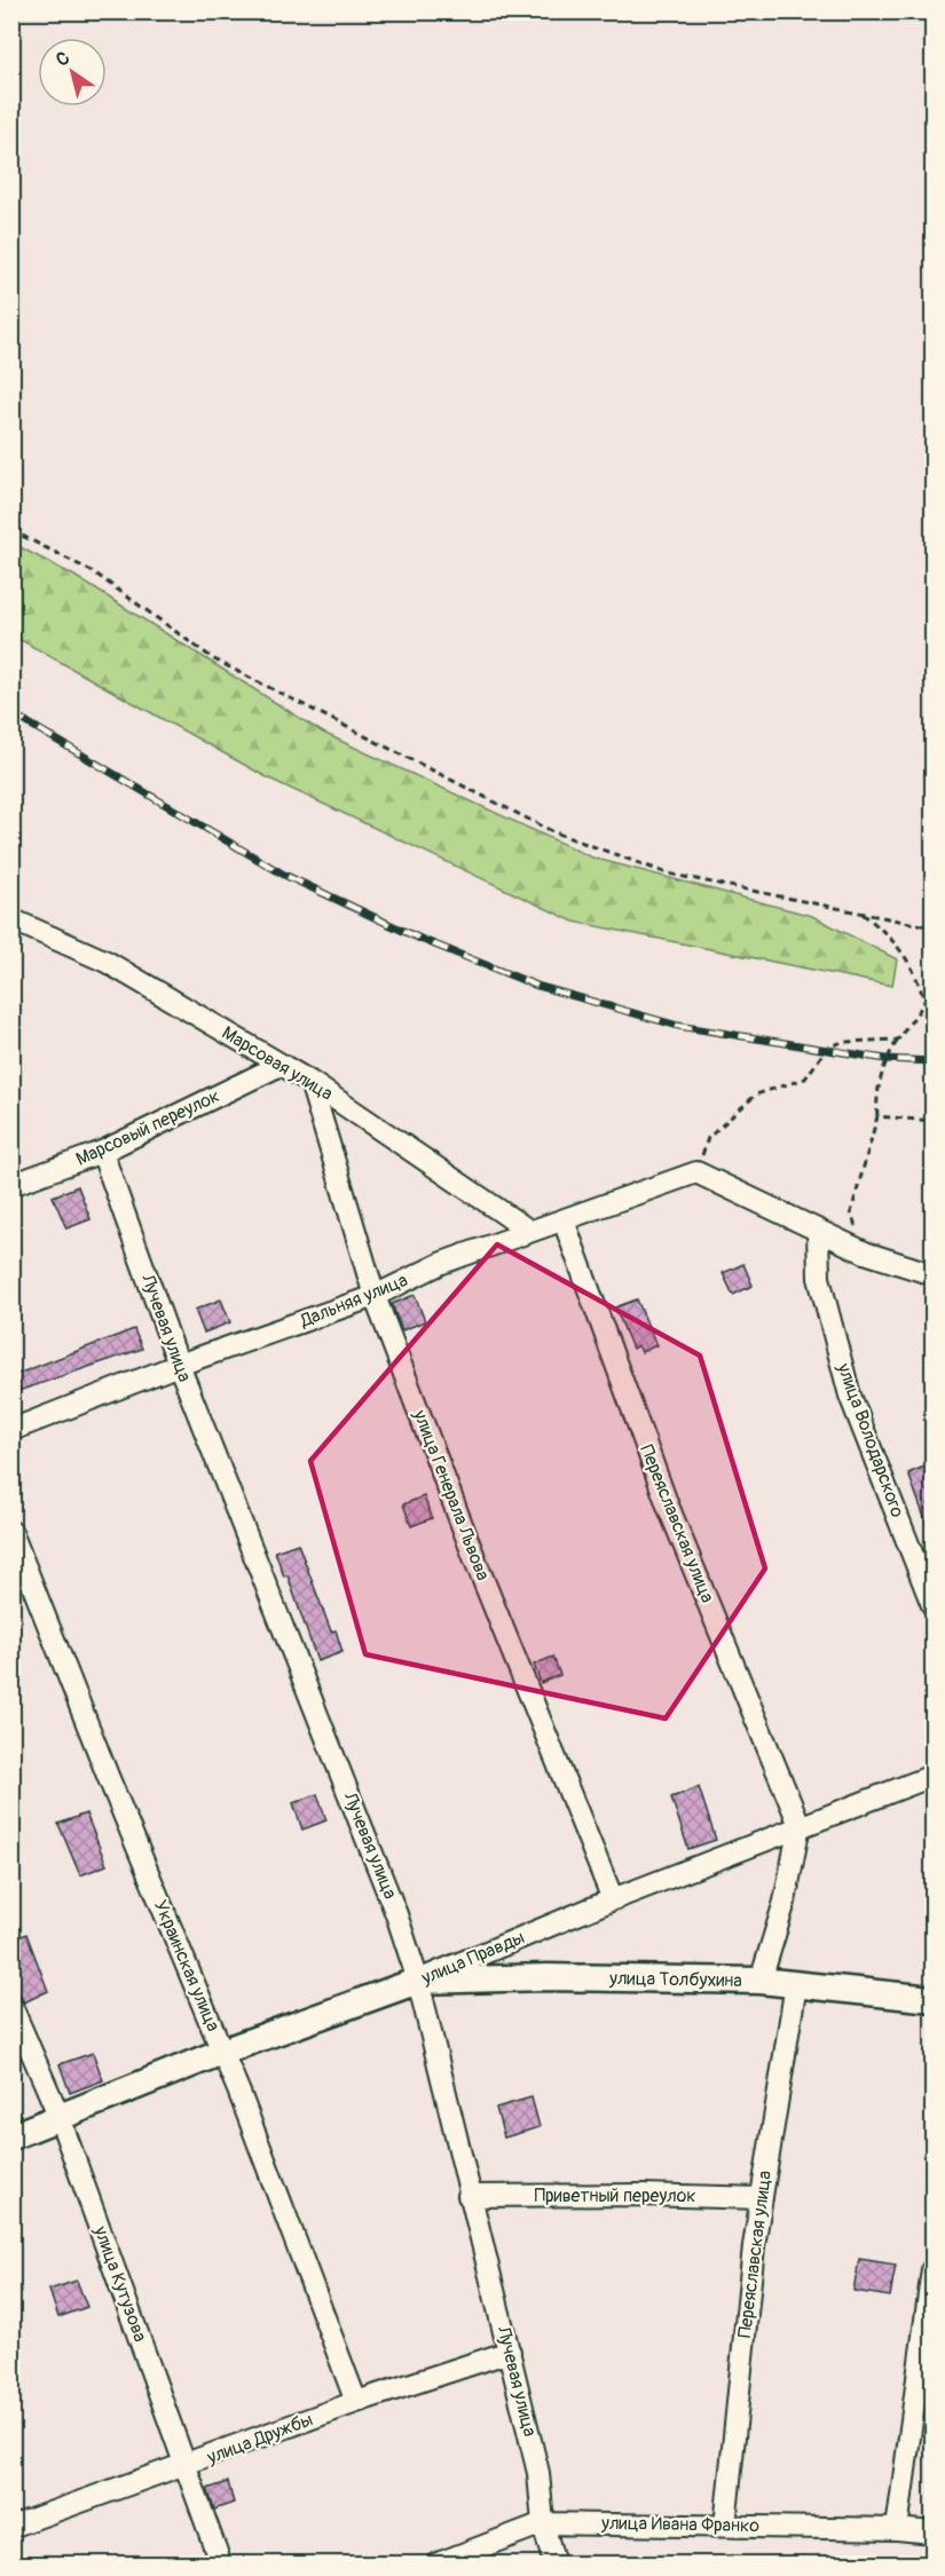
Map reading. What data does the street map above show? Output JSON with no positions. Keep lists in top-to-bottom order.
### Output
{
  "streets": {
    "main road": ["улица Правды", "улица Толбухина"],
    "street": [
      "Марсовая улица",
      "Марсовый переулок",
      "Дальняя улица",
      "Лучевая улица",
      "улица Володарского",
      "улица Генерала Львова",
      "Переяславская улица",
      "Украинская улица",
      "Приветный переулок",
      "улица Кутузова",
      "улица Дружбы",
      "улица Ивана Франко"
    ]
  },
  "crossings": [
    ["Марсовая улица", "Марсовый переулок"],
    ["Марсовая улица", "Дальняя улица"],
    ["Марсовая улица", "улица Генерала Львова"],
    ["Марсовый переулок", "Лучевая улица"],
    ["Дальняя улица", "Лучевая улица"],
    ["Дальняя улица", "улица Генерала Львова"],
    ["Дальняя улица", "Переяславская улица"],
    ["Лучевая улица", "улица Правды"],
    ["Лучевая улица", "улица Толбухина"],
    ["Лучевая улица", "Приветный переулок"],
    ["Лучевая улица", "улица Дружбы"],
    ["Лучевая улица", "улица Ивана Франко"],
    ["улица Генерала Львова", "улица Правды"],
    ["Переяславская улица", "улица Правды"],
    ["Переяславская улица", "улица Толбухина"],
    ["Переяславская улица", "Приветный переулок"],
    ["Переяславская улица", "улица Ивана Франко"],
    ["улица Правды", "Украинская улица"],
    ["улица Правды", "улица Толбухина"],
    ["улица Правды", "улица Кутузова"],
    ["Украинская улица", "улица Дружбы"],
    ["улица Кутузова", "улица Дружбы"]
  ],
  "north": "top left"
}
